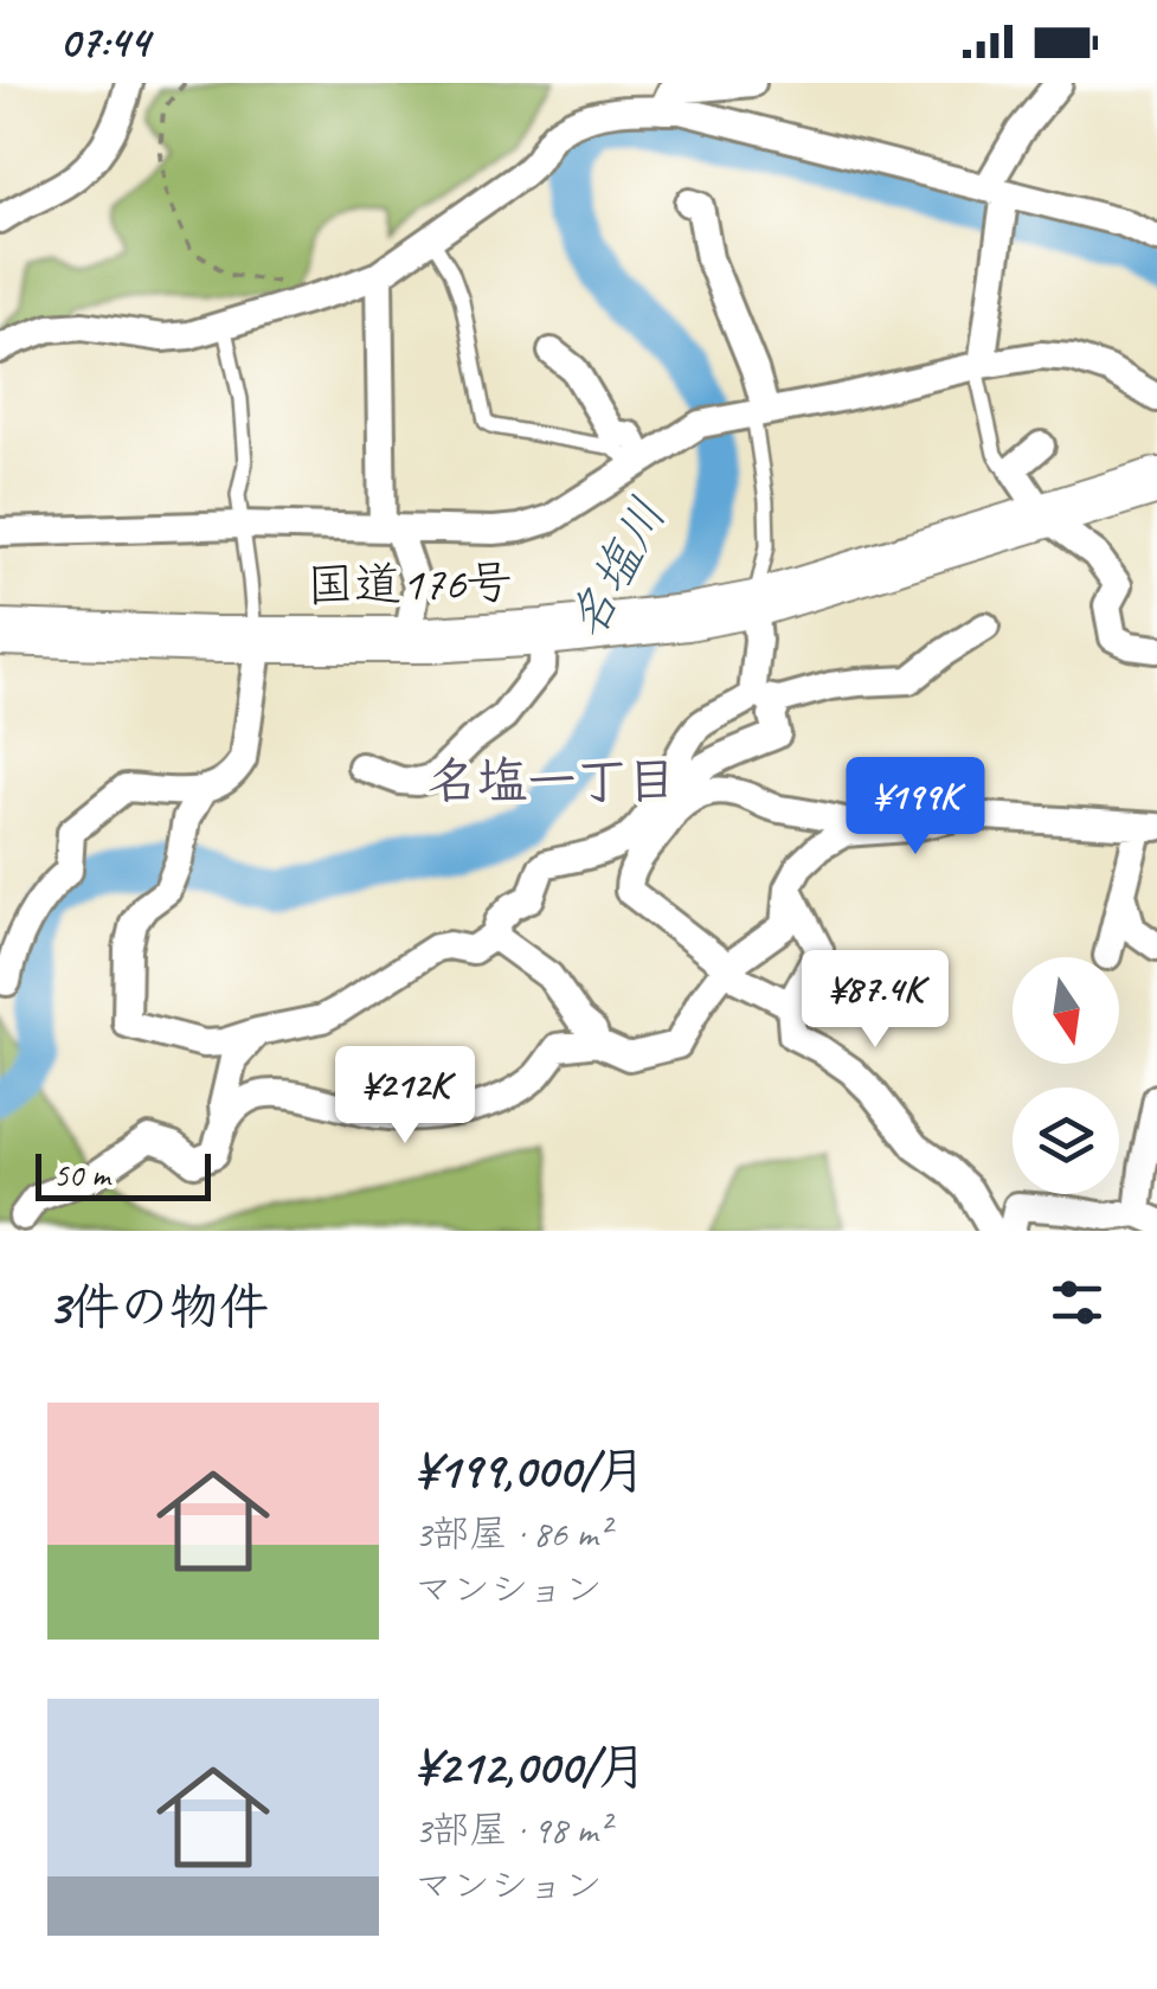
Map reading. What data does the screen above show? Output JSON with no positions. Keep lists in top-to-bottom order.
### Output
{
  "streets": {
    "highway": ["国道176号"]
  },
  "districts": ["名塩一丁目"],
  "water": ["名塩川"],
  "scale_bar": "50 m",
  "north": "bottom",
  "page": {
    "status": "07:44",
    "price": ["¥199K", "¥87.4K", "¥212K"],
    "scale": "50 m",
    "heading": "3件の物件",
    "list": [
      {
        "name": "¥199,000/月",
        "note": "3部屋 · 86 m² · マンション"
      },
      {
        "name": "¥212,000/月",
        "note": "3部屋 · 98 m² · マンション"
      }
    ]
  }
}
